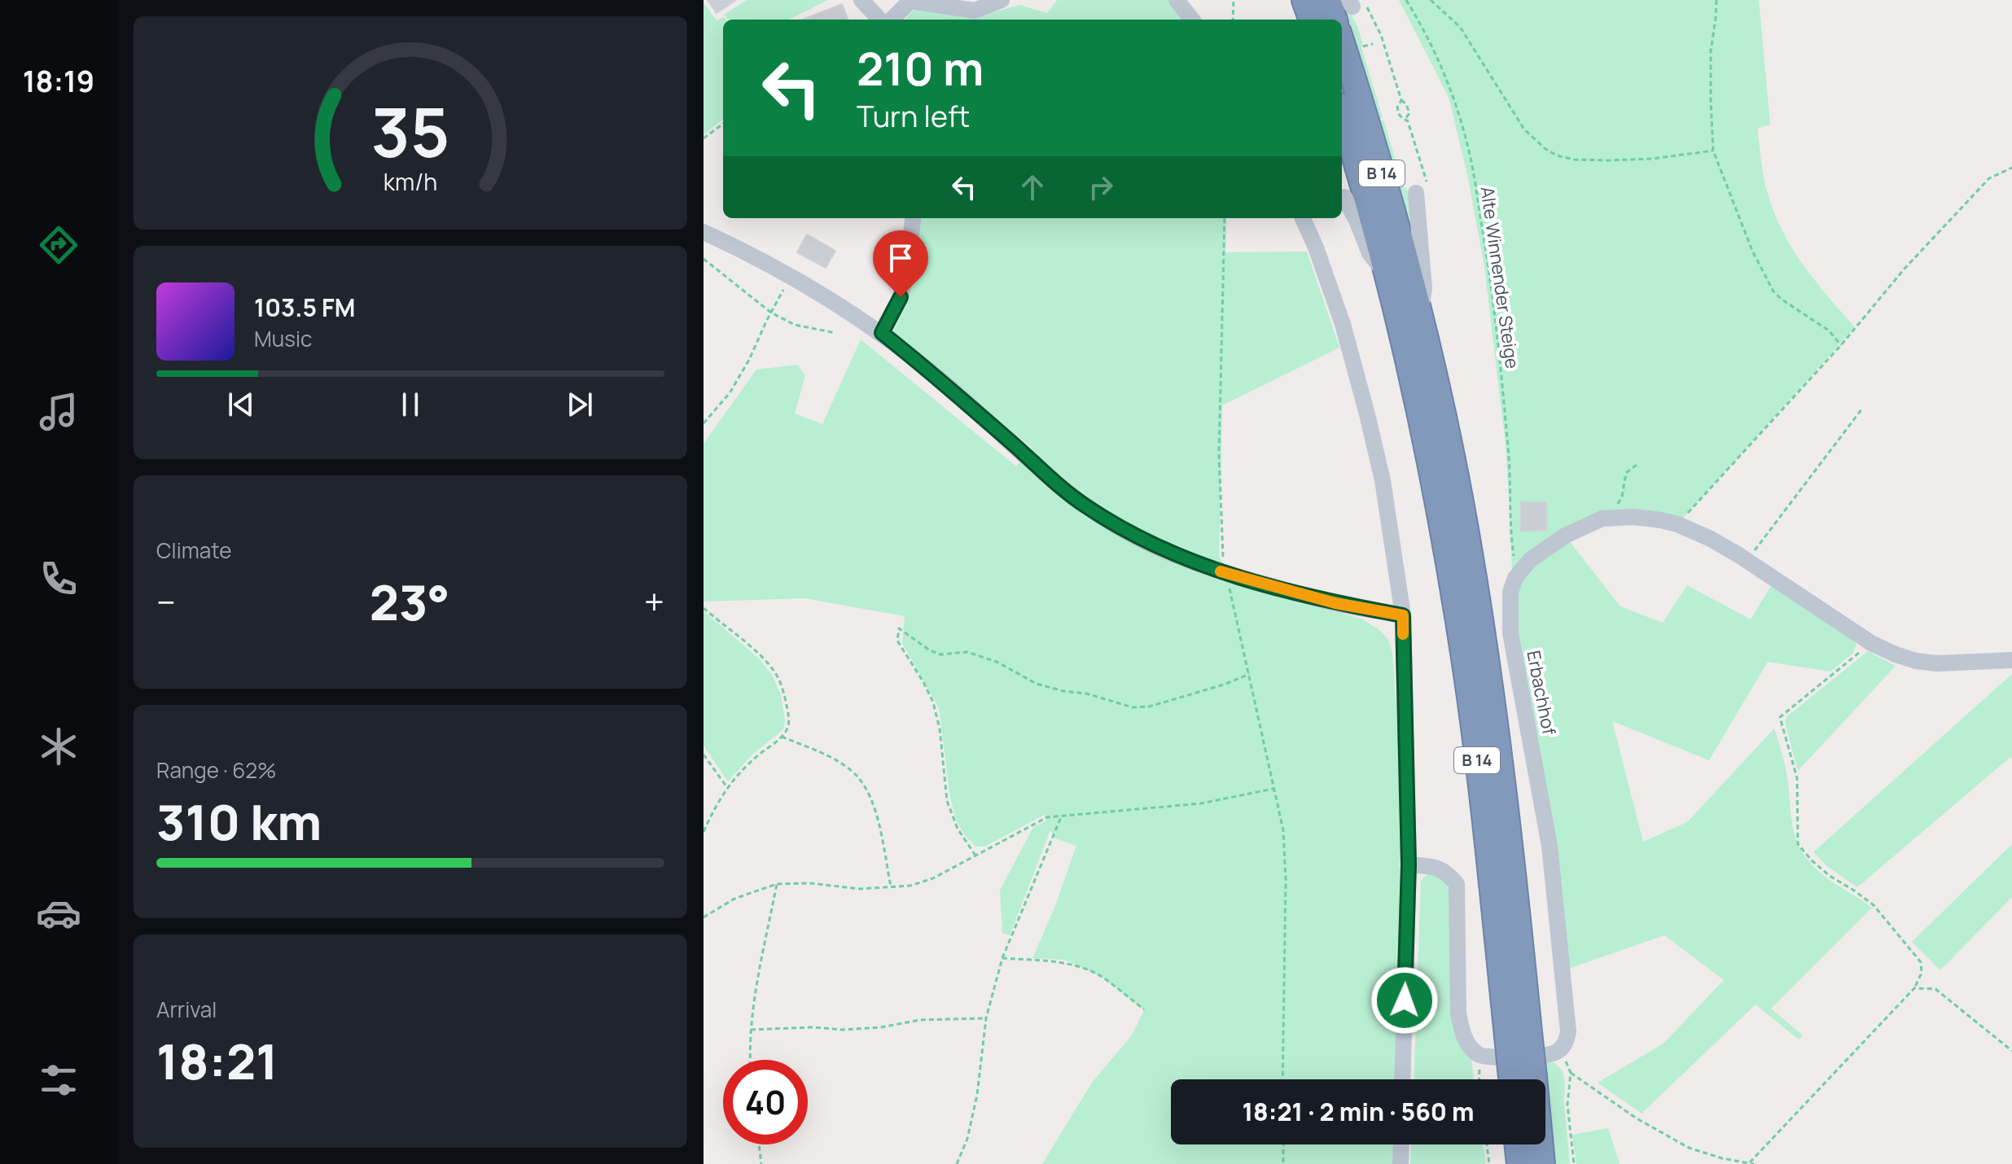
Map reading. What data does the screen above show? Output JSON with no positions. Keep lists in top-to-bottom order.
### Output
{
  "streets": {
    "highway": ["B 14"],
    "street": ["Erbachhof"],
    "path": ["Alte Winnender Steige"]
  },
  "crossings": [
    ["Alte Winnender Steige", "Erbachhof"]
  ],
  "page": {
    "tabs": "18:19",
    "turn": ["210 m", "Turn left"],
    "song": ["103.5 FM", "Music"],
    "tile": [
      "Climate",
      ["Range · 62%", "310 km"],
      ["Arrival", "18:21"]
    ],
    "heat": ["−", "23°", "+"],
    "limit": "40",
    "trip": "18:21 · 2 min · 560 m",
    "gauge": ["35", "km/h"]
  }
}
